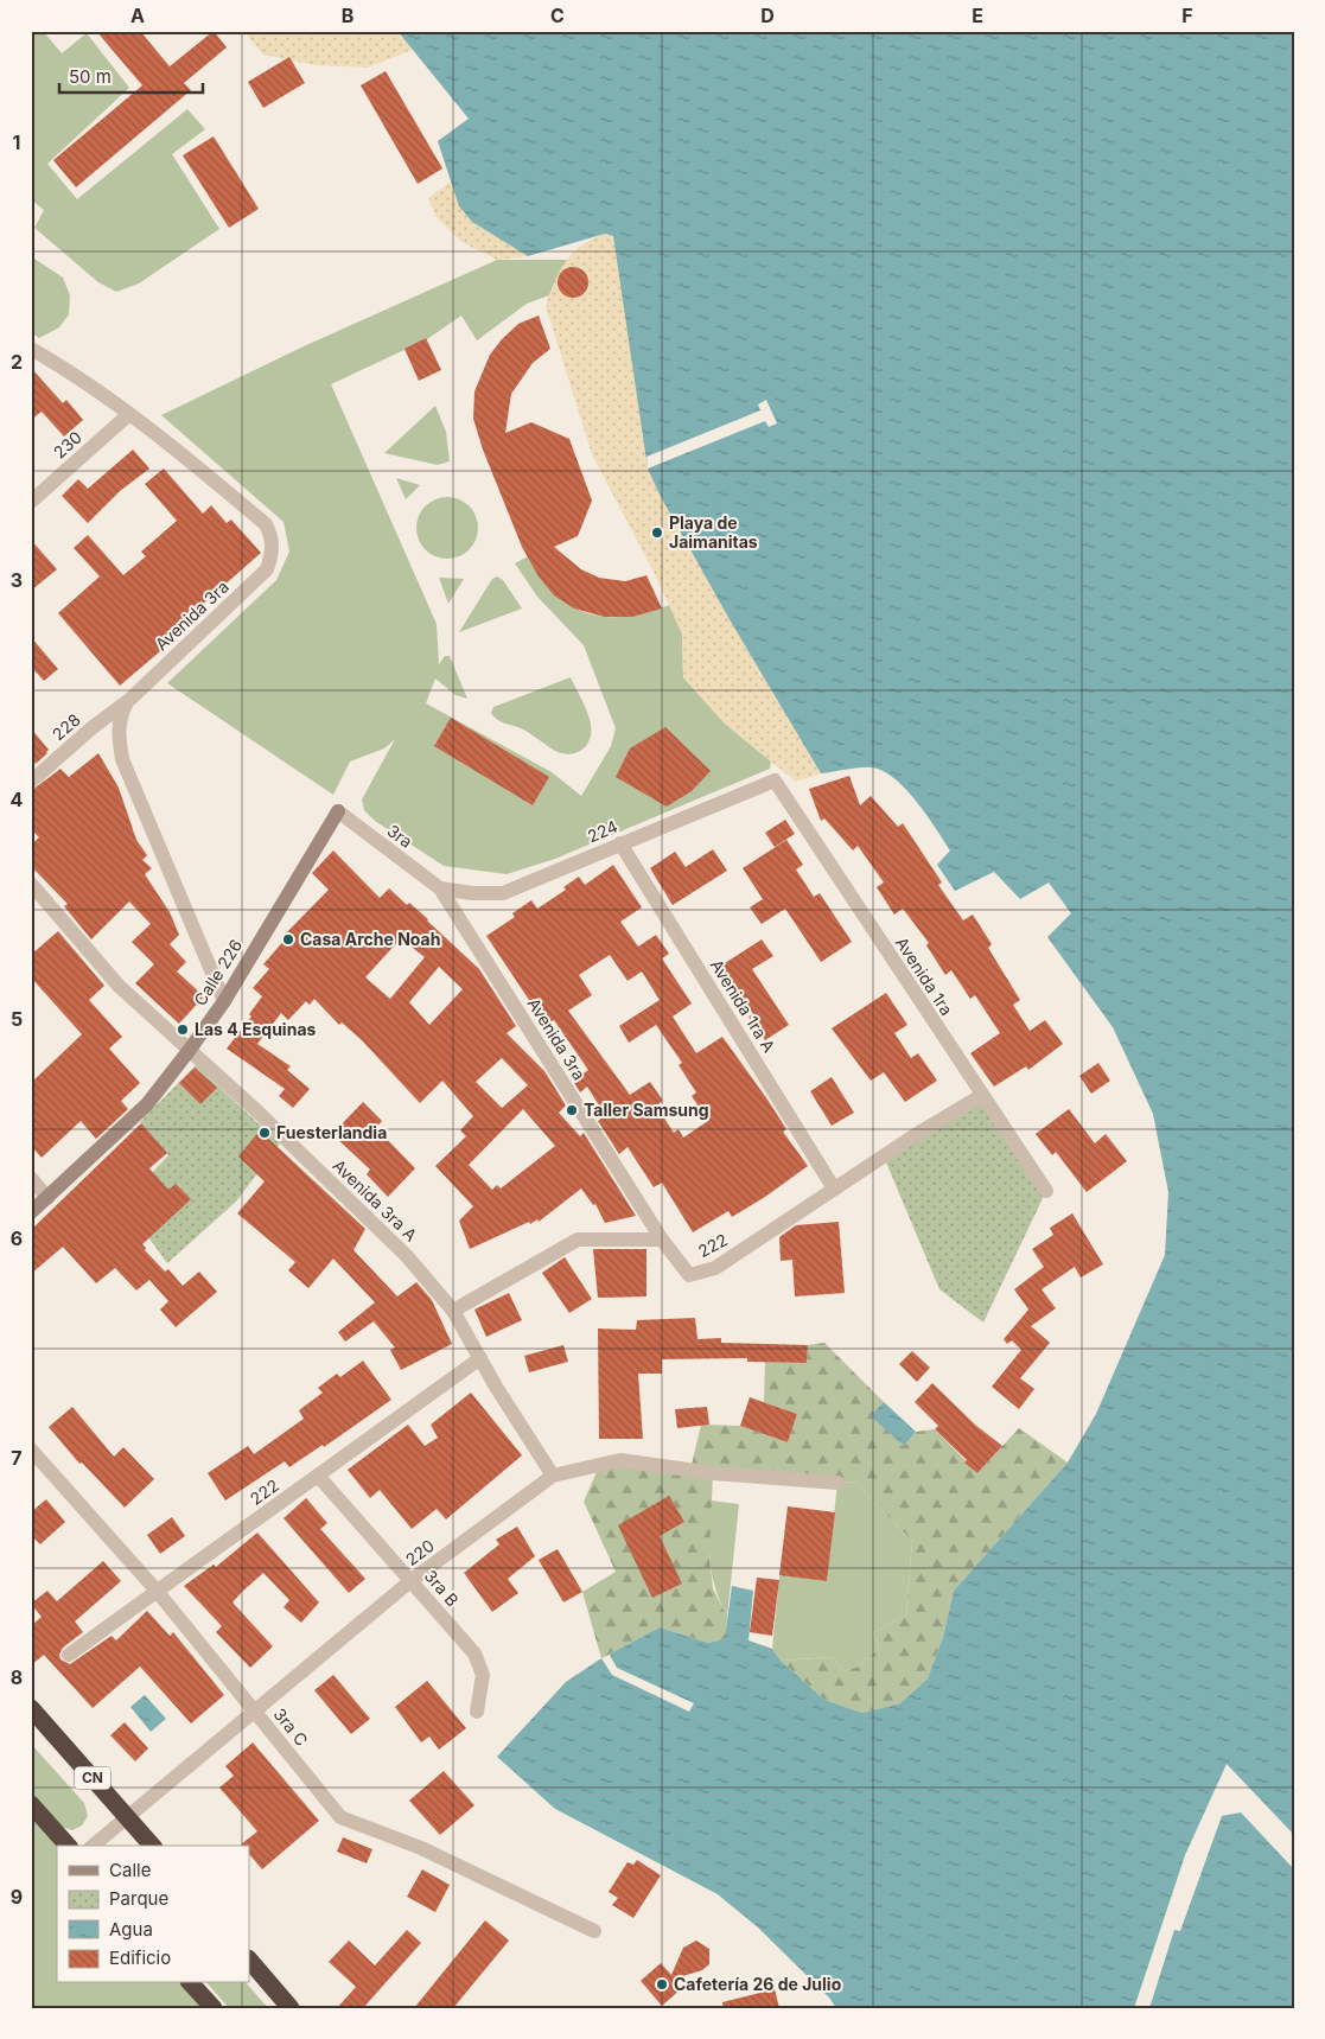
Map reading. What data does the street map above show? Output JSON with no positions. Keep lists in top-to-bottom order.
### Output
{
  "streets": {
    "highway": ["CN"],
    "street": [
      "230",
      "Avenida 3ra",
      "228",
      "224",
      "3ra",
      "Calle 226",
      "Avenida 1ra",
      "Avenida 1ra A",
      "Avenida 3ra A",
      "222",
      "220",
      "3ra B",
      "3ra C"
    ]
  },
  "crossings": [
    ["230", "Avenida 3ra"],
    ["Avenida 3ra", "228"],
    ["Avenida 3ra", "224"],
    ["Avenida 3ra", "3ra"],
    ["Avenida 3ra", "222"],
    ["224", "3ra"],
    ["224", "Avenida 1ra"],
    ["224", "Avenida 1ra A"],
    ["3ra", "Calle 226"],
    ["Calle 226", "Avenida 3ra A"],
    ["Avenida 1ra", "222"],
    ["Avenida 1ra A", "222"],
    ["Avenida 3ra A", "222"],
    ["Avenida 3ra A", "220"],
    ["222", "3ra B"],
    ["222", "3ra C"],
    ["220", "3ra B"],
    ["220", "3ra C"],
    ["220", "CN"]
  ],
  "places": [
    "Playa de Jaimanitas",
    "Casa Arche Noah",
    "Las 4 Esquinas",
    "Taller Samsung",
    "Fuesterlandia",
    "Cafetería 26 de Julio"
  ],
  "legend": [
    "Calle",
    "Parque",
    "Agua",
    "Edificio"
  ],
  "scale_bar": "50 m",
  "grid": {
    "columns": [
      "A",
      "B",
      "C",
      "D",
      "E",
      "F"
    ],
    "rows": [
      "1",
      "2",
      "3",
      "4",
      "5",
      "6",
      "7",
      "8",
      "9"
    ]
  }
}
